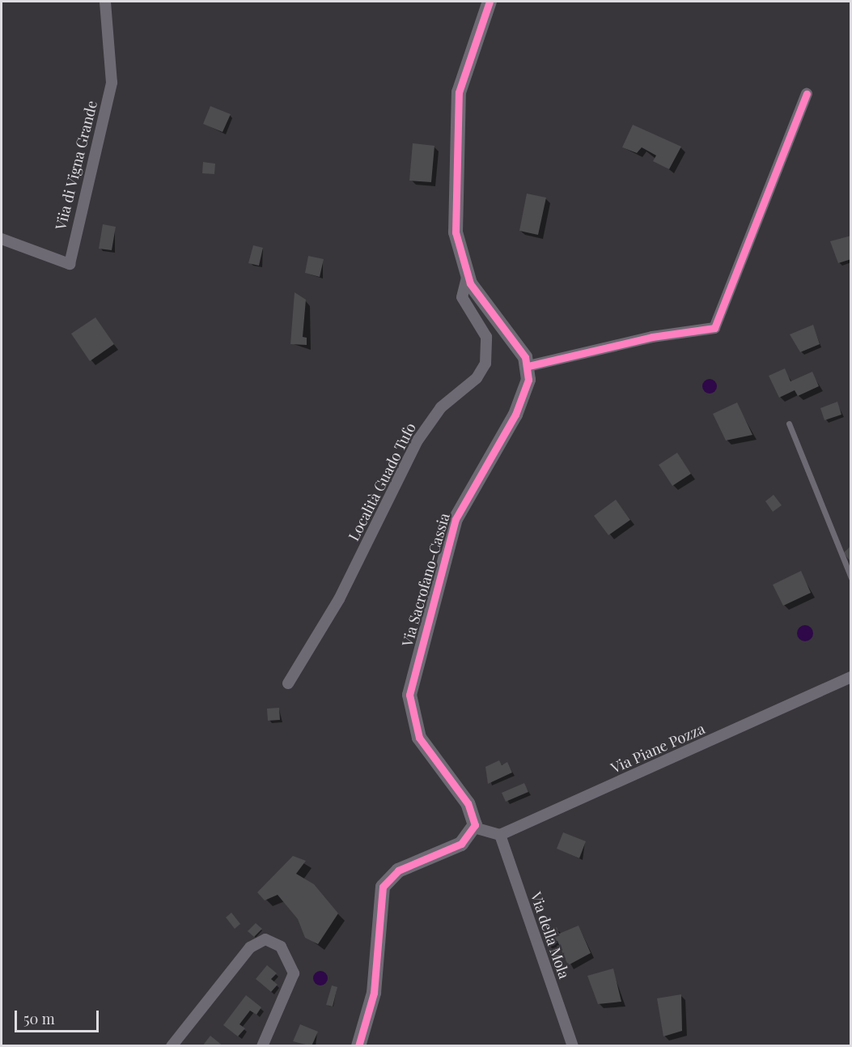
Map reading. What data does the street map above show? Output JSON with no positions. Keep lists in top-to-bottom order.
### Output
{
  "streets": {
    "street": [
      "Viia di Vigna Grande",
      "Località Guado Tufo",
      "Via Sacrofano-Cassia",
      "Via Piane Pozza",
      "Via della Mola"
    ]
  },
  "crossings": [
    ["Via Piane Pozza", "Via della Mola"]
  ],
  "scale_bar": "50 m"
}
